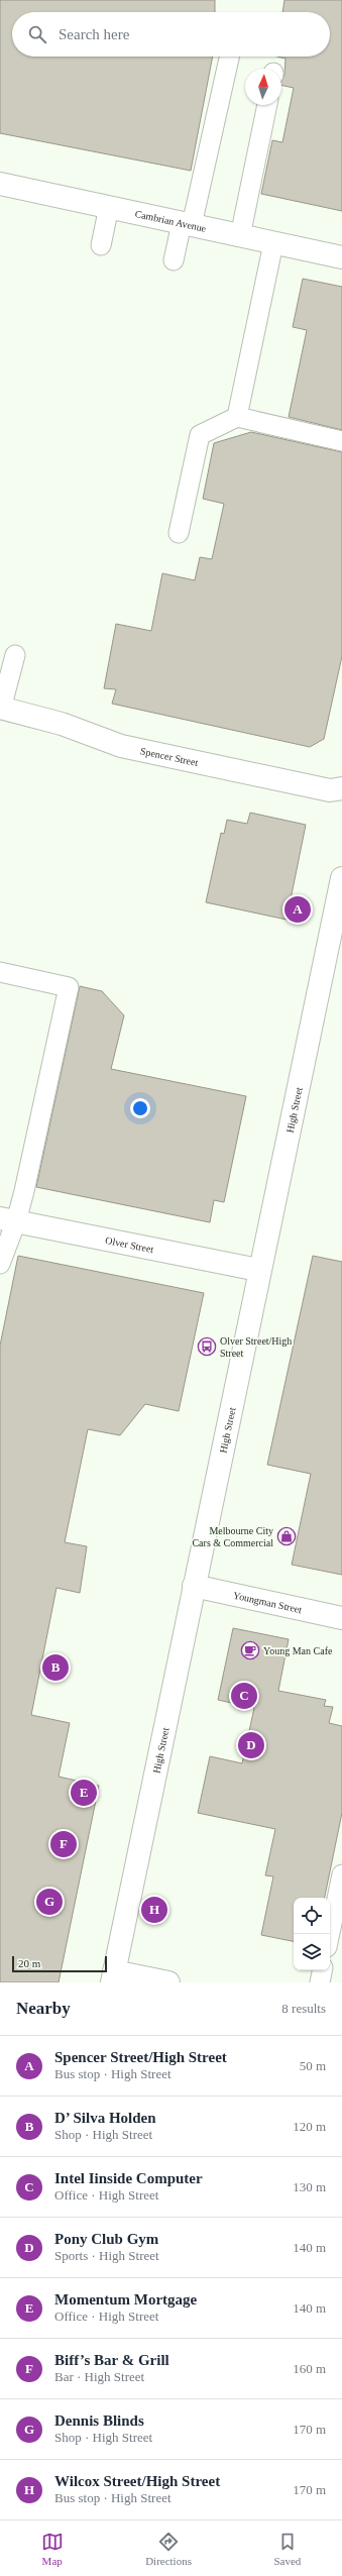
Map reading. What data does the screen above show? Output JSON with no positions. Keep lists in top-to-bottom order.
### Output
{
  "streets": {
    "street": [
      "Cambrian Avenue",
      "Spencer Street",
      "High Street",
      "Olver Street",
      "Youngman Street"
    ]
  },
  "crossings": [
    ["High Street", "Olver Street"],
    ["High Street", "Youngman Street"]
  ],
  "places": {
    "bus stop": ["Olver Street/High Street"],
    "shop": ["Melbourne City Cars & Commercial"],
    "cafe": ["Young Man Cafe"]
  },
  "scale_bar": "20 m",
  "north": "top",
  "page": {
    "search": "Search here",
    "pins": [
      "A",
      "B",
      "C",
      "D",
      "E",
      "F",
      "G",
      "H"
    ],
    "scale": "20 m",
    "heading": ["Nearby", "8 results"],
    "list": [
      {
        "mark": "A",
        "name": "Spencer Street/High Street",
        "note": "Bus stop · High Street",
        "value": "50 m"
      },
      {
        "mark": "B",
        "name": "D’ Silva Holden",
        "note": "Shop · High Street",
        "value": "120 m"
      },
      {
        "mark": "C",
        "name": "Intel Iinside Computer",
        "note": "Office · High Street",
        "value": "130 m"
      },
      {
        "mark": "D",
        "name": "Pony Club Gym",
        "note": "Sports · High Street",
        "value": "140 m"
      },
      {
        "mark": "E",
        "name": "Momentum Mortgage",
        "note": "Office · High Street",
        "value": "140 m"
      },
      {
        "mark": "F",
        "name": "Biff’s Bar & Grill",
        "note": "Bar · High Street",
        "value": "160 m"
      },
      {
        "mark": "G",
        "name": "Dennis Blinds",
        "note": "Shop · High Street",
        "value": "170 m"
      },
      {
        "mark": "H",
        "name": "Wilcox Street/High Street",
        "note": "Bus stop · High Street",
        "value": "170 m"
      }
    ],
    "nav": ["Map", "Directions", "Saved"]
  }
}
